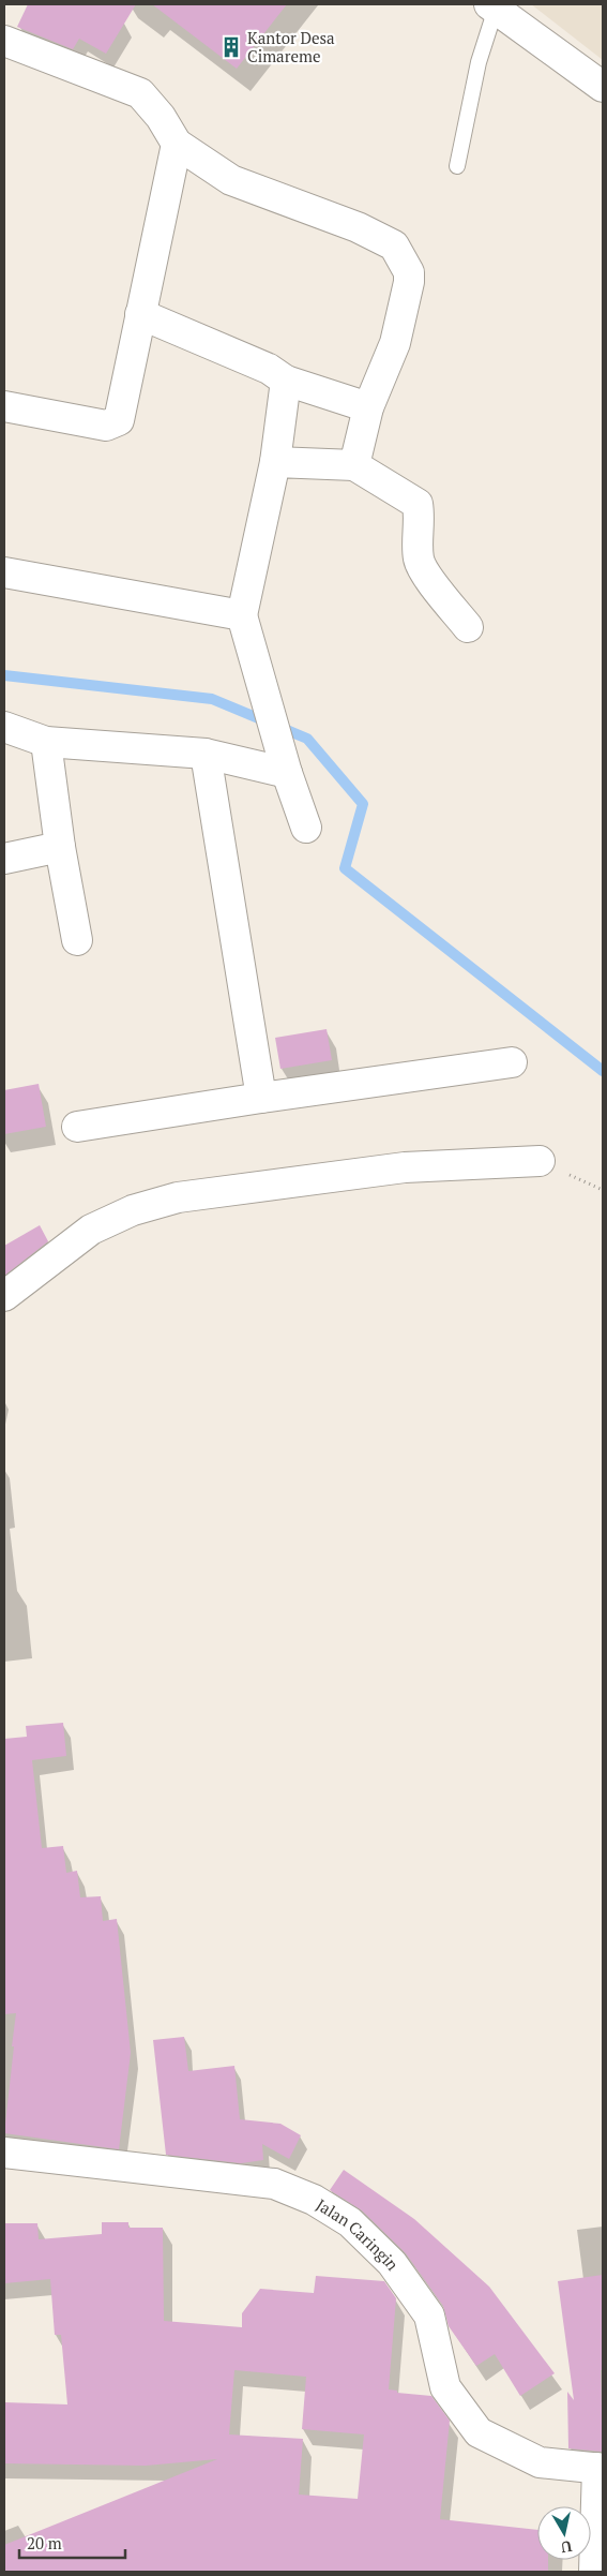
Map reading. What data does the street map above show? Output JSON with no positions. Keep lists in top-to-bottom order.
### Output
{
  "streets": {
    "main road": ["Jalan Caringin"]
  },
  "places": {
    "building": ["Kantor Desa Cimareme"]
  },
  "scale_bar": "20 m",
  "north": "bottom"
}
